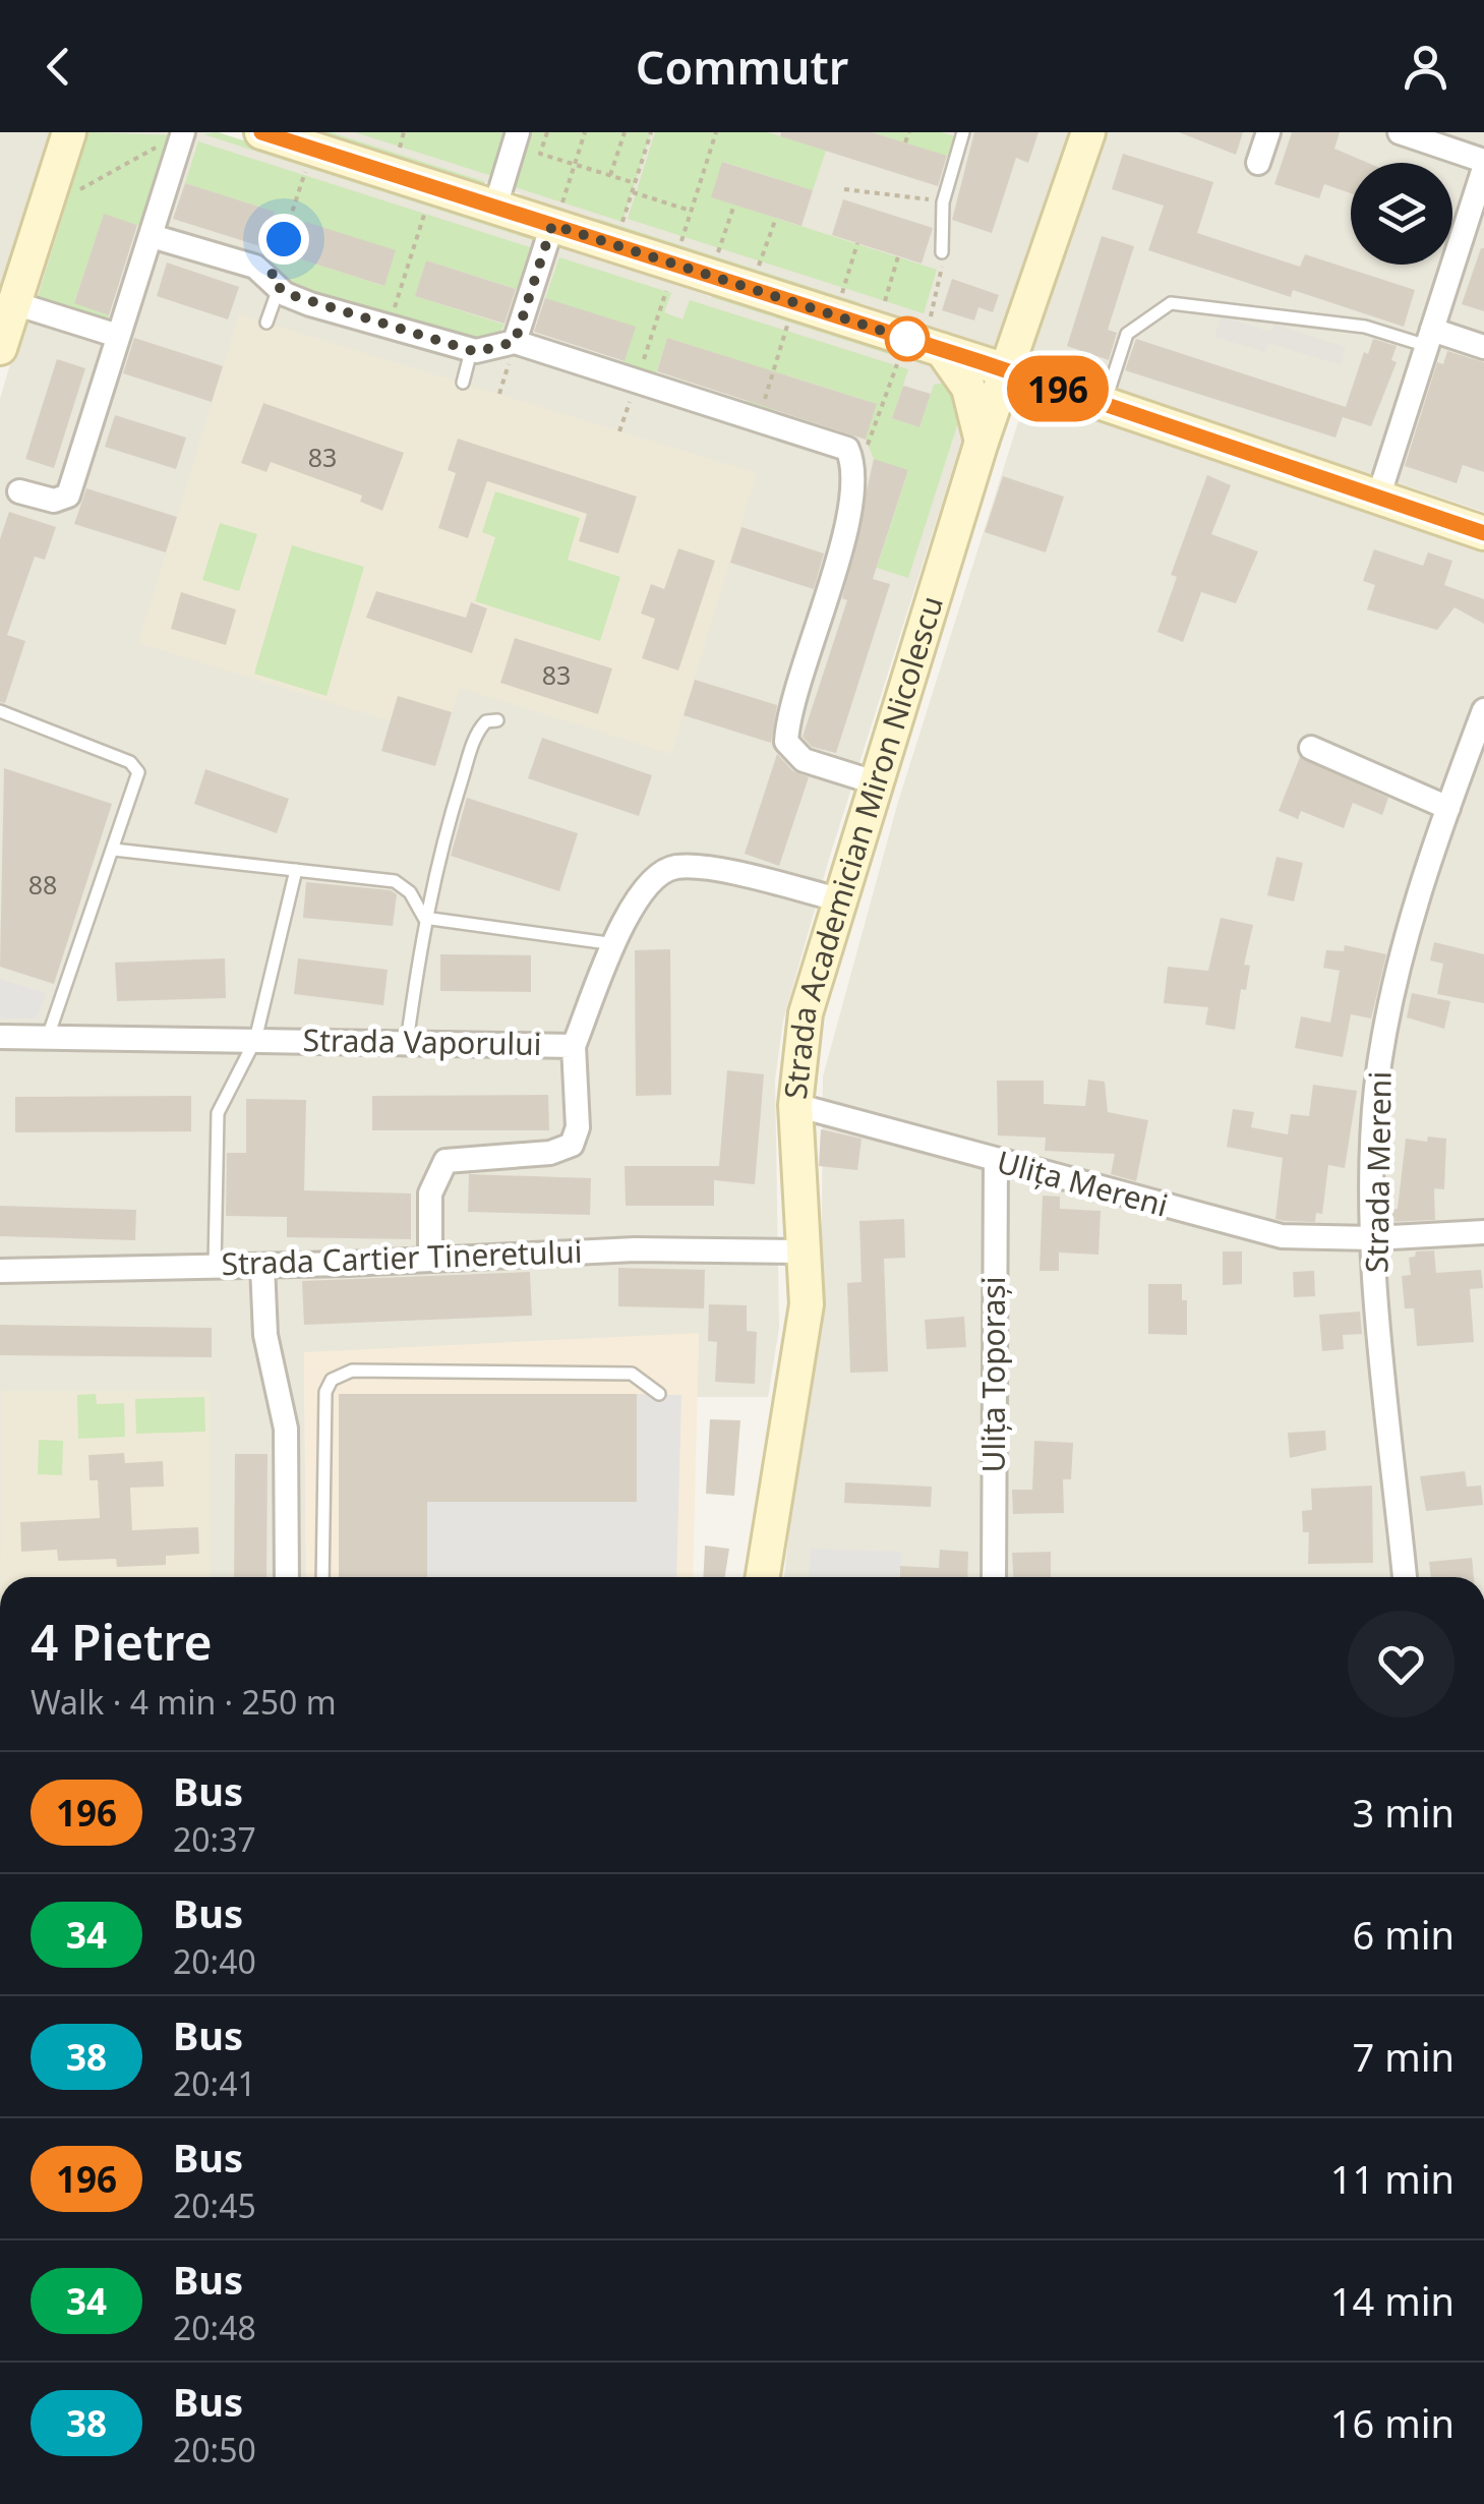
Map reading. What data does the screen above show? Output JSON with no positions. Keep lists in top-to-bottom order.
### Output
{
  "streets": {
    "street": [
      "Strada Academician Miron Nicolescu",
      "Strada Vaporului",
      "Strada Mereni",
      "Ulița Mereni",
      "Strada Cartier Tineretului",
      "Ulița Toporași"
    ]
  },
  "crossings": [
    ["Strada Academician Miron Nicolescu", "Ulița Mereni"],
    ["Strada Academician Miron Nicolescu", "Strada Cartier Tineretului"],
    ["Strada Vaporului", "Strada Cartier Tineretului"],
    ["Strada Mereni", "Ulița Mereni"],
    ["Ulița Mereni", "Ulița Toporași"]
  ],
  "lines": ["bus line 196"],
  "house_numbers": ["83", "83", "88"],
  "page": {
    "header": "Commutr",
    "on_map": "196",
    "heading": ["4 Pietre", "Walk · 4 min · 250 m"],
    "list": [
      {
        "mark": "196",
        "name": "Bus",
        "note": "20:37",
        "value": "3 min"
      },
      {
        "mark": "34",
        "name": "Bus",
        "note": "20:40",
        "value": "6 min"
      },
      {
        "mark": "38",
        "name": "Bus",
        "note": "20:41",
        "value": "7 min"
      },
      {
        "mark": "196",
        "name": "Bus",
        "note": "20:45",
        "value": "11 min"
      },
      {
        "mark": "34",
        "name": "Bus",
        "note": "20:48",
        "value": "14 min"
      },
      {
        "mark": "38",
        "name": "Bus",
        "note": "20:50",
        "value": "16 min"
      }
    ]
  }
}
